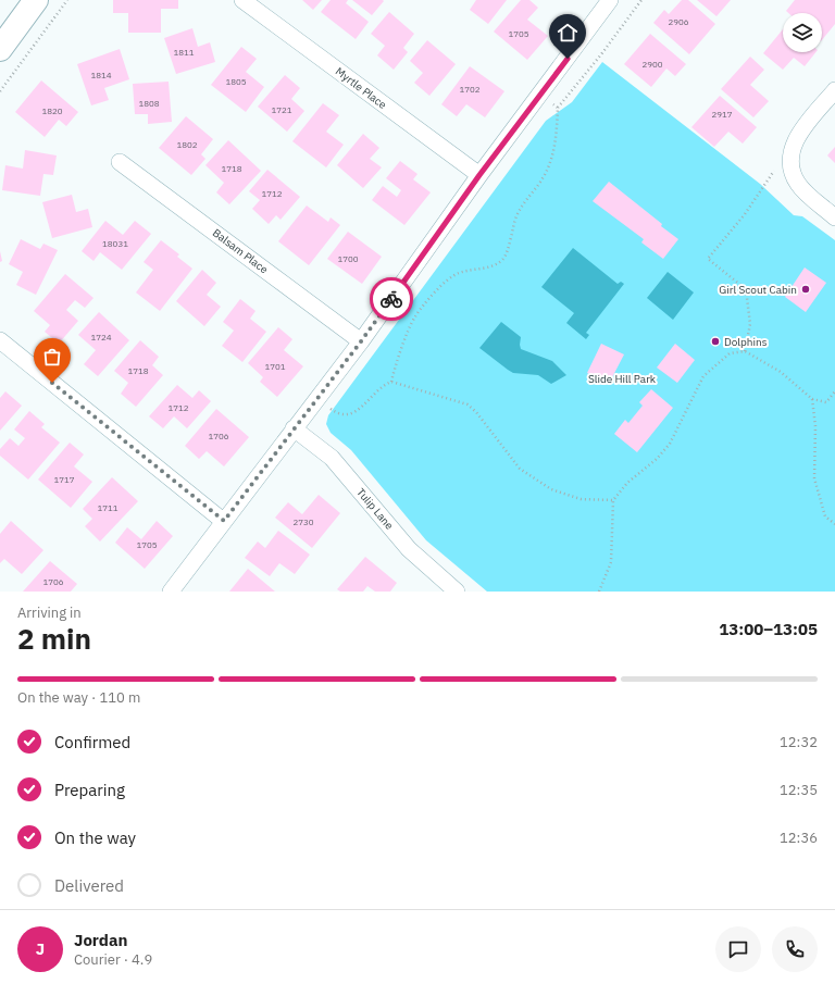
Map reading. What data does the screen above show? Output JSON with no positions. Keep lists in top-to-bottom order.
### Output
{
  "streets": {
    "street": ["Myrtle Place", "Balsam Place", "Tulip Lane"]
  },
  "parks": ["Slide Hill Park"],
  "places": ["Girl Scout Cabin", "Dolphins"],
  "house_numbers": [
    "2906",
    "1705",
    "1811",
    "2900",
    "1814",
    "1805",
    "1702",
    "1808",
    "1721",
    "1820",
    "2917",
    "1802",
    "1718",
    "1712",
    "18031",
    "1700",
    "1724",
    "1701",
    "1718",
    "1712",
    "1706",
    "1717",
    "1711",
    "2730",
    "1705",
    "1706"
  ],
  "page": {
    "heading": ["2 min", "Arriving in", "13:00–13:05"],
    "panel": ["Jordan", "Courier · 4.9"],
    "bar": "On the way · 110 m",
    "list": [
      ["Confirmed", "12:32"],
      ["Preparing", "12:35"],
      ["On the way", "12:36"],
      "Delivered"
    ],
    "round": "J"
  }
}
